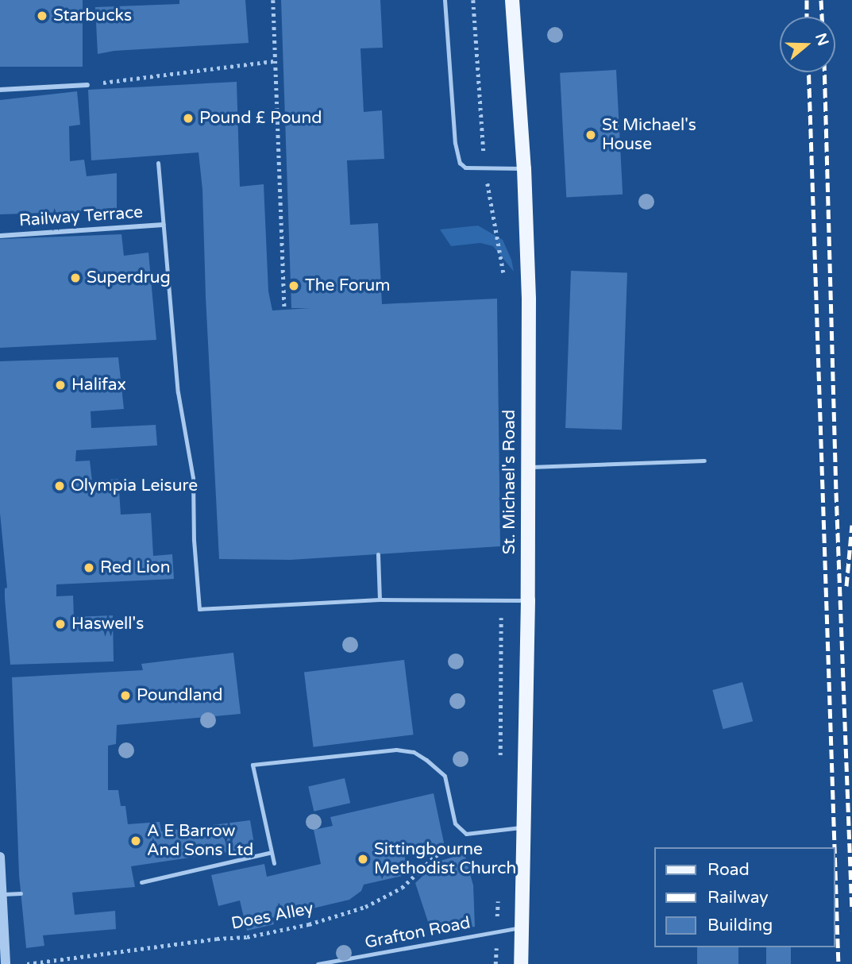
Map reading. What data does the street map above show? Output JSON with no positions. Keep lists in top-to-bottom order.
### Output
{
  "streets": {
    "main road": ["St. Michael's Road"],
    "street": ["Railway Terrace"],
    "lane": ["Grafton Road"],
    "path": ["Does Alley"]
  },
  "crossings": [
    ["St. Michael's Road", "Grafton Road"]
  ],
  "places": [
    "Starbucks",
    "Pound £ Pound",
    "St Michael's House",
    "Superdrug",
    "The Forum",
    "Halifax",
    "Olympia Leisure",
    "Red Lion",
    "Haswell's",
    "Poundland",
    "A E Barrow And Sons Ltd",
    "Sittingbourne Methodist Church"
  ],
  "legend": ["Road", "Railway", "Building"],
  "north": "right"
}
